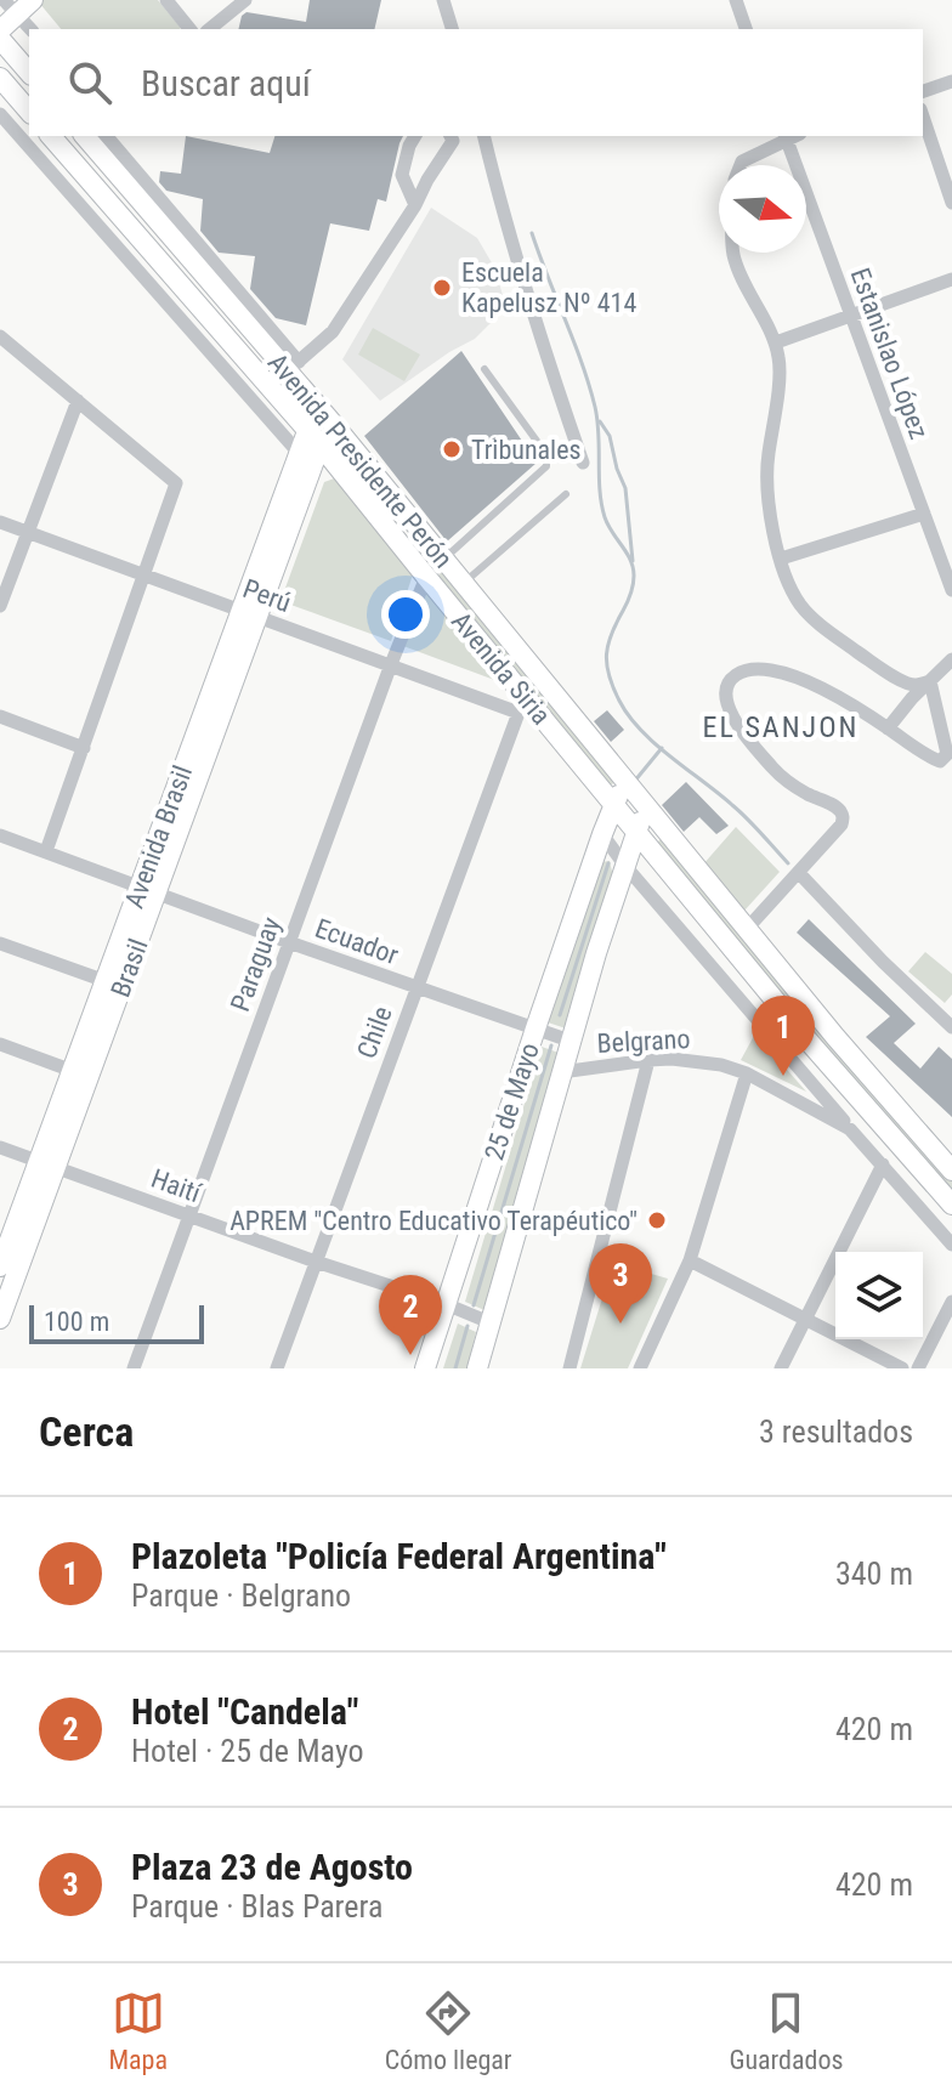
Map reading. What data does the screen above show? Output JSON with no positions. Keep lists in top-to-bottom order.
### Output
{
  "streets": {
    "main road": [
      "Avenida Presidente Perón",
      "Avenida Siria",
      "Avenida Brasil",
      "Brasil",
      "25 de Mayo"
    ],
    "street": [
      "Estanislao López",
      "Perú",
      "Ecuador",
      "Paraguay",
      "Chile",
      "Belgrano",
      "Haití"
    ]
  },
  "crossings": [
    ["Avenida Presidente Perón", "25 de Mayo"],
    ["Perú", "Paraguay"],
    ["Perú", "Brasil"],
    ["Perú", "Chile"],
    ["Avenida Siria", "Paraguay"],
    ["Avenida Siria", "25 de Mayo"],
    ["Avenida Brasil", "Ecuador"],
    ["Avenida Brasil", "Brasil"],
    ["Avenida Brasil", "Haití"],
    ["Ecuador", "Paraguay"],
    ["Ecuador", "Brasil"],
    ["Ecuador", "Chile"],
    ["Ecuador", "25 de Mayo"],
    ["Paraguay", "Haití"],
    ["Brasil", "Haití"],
    ["Chile", "Haití"],
    ["Belgrano", "25 de Mayo"],
    ["25 de Mayo", "Haití"]
  ],
  "districts": ["EL SANJON"],
  "places": ["Escuela Kapelusz Nº 414", "Tribunales", "APREM \"Centro Educativo Terapéutico\""],
  "scale_bar": "100 m",
  "north": "right",
  "page": {
    "search": "Buscar aquí",
    "pins": ["1", "3", "2"],
    "scale": "100 m",
    "heading": ["Cerca", "3 resultados"],
    "list": [
      {
        "mark": "1",
        "name": "Plazoleta \"Policía Federal Argentina\"",
        "note": "Parque · Belgrano",
        "value": "340 m"
      },
      {
        "mark": "2",
        "name": "Hotel \"Candela\"",
        "note": "Hotel · 25 de Mayo",
        "value": "420 m"
      },
      {
        "mark": "3",
        "name": "Plaza 23 de Agosto",
        "note": "Parque · Blas Parera",
        "value": "420 m"
      }
    ],
    "nav": ["Mapa", "Cómo llegar", "Guardados"]
  }
}
